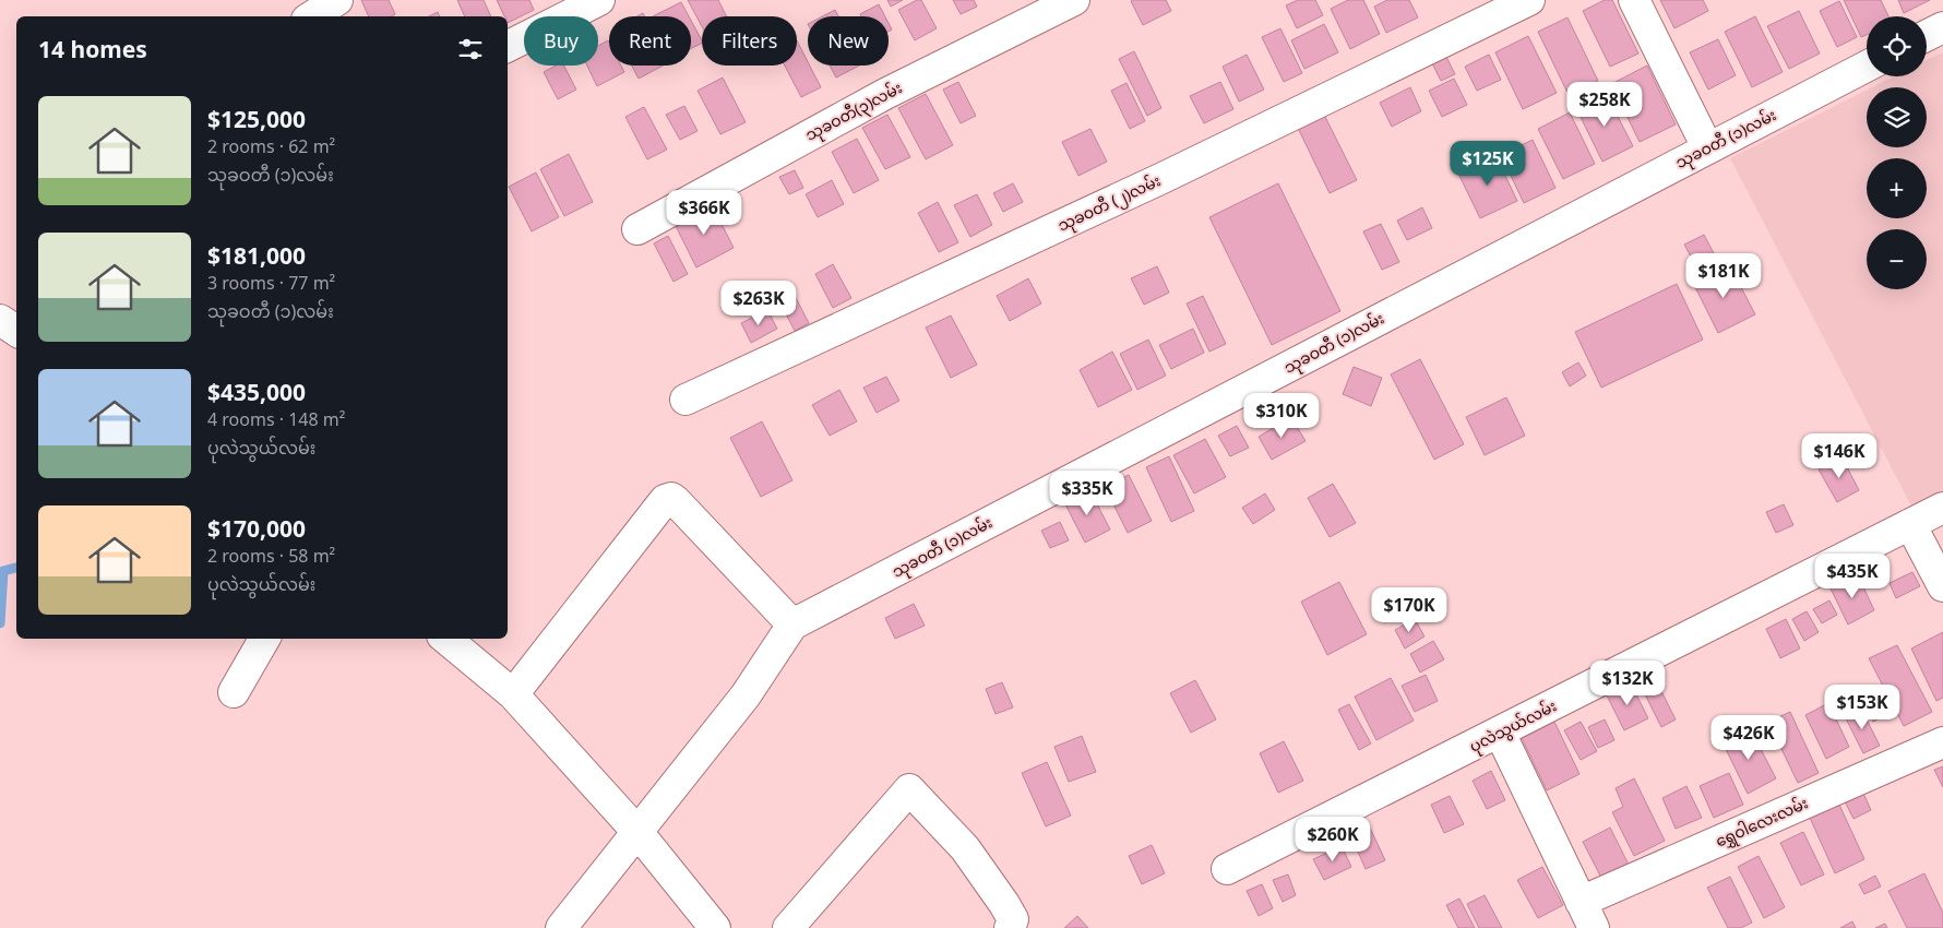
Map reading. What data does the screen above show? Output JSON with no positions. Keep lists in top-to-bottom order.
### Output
{
  "streets": {
    "street": [
      "သုခဝတီ(၃)လမ်း",
      "သုခဝတီ (၁)လမ်း",
      "သုခဝတီ (၂)လမ်း",
      "ပုလဲသွယ်လမ်း",
      "ရွှေဝါလေးလမ်း"
    ]
  },
  "page": {
    "map_buttons": ["+", "−"],
    "chip": [
      "Buy",
      "Rent",
      "Filters",
      "New"
    ],
    "heading": "14 homes",
    "price": [
      "$258K",
      "$125K",
      "$366K",
      "$181K",
      "$263K",
      "$310K",
      "$146K",
      "$335K",
      "$435K",
      "$170K",
      "$132K",
      "$153K",
      "$426K",
      "$260K"
    ],
    "list": [
      {
        "name": "$125,000",
        "note": "2 rooms · 62 m² · သုခဝတီ (၁)လမ်း"
      },
      {
        "name": "$181,000",
        "note": "3 rooms · 77 m² · သုခဝတီ (၁)လမ်း"
      },
      {
        "name": "$435,000",
        "note": "4 rooms · 148 m² · ပုလဲသွယ်လမ်း"
      },
      {
        "name": "$170,000",
        "note": "2 rooms · 58 m² · ပုလဲသွယ်လမ်း"
      }
    ]
  }
}
